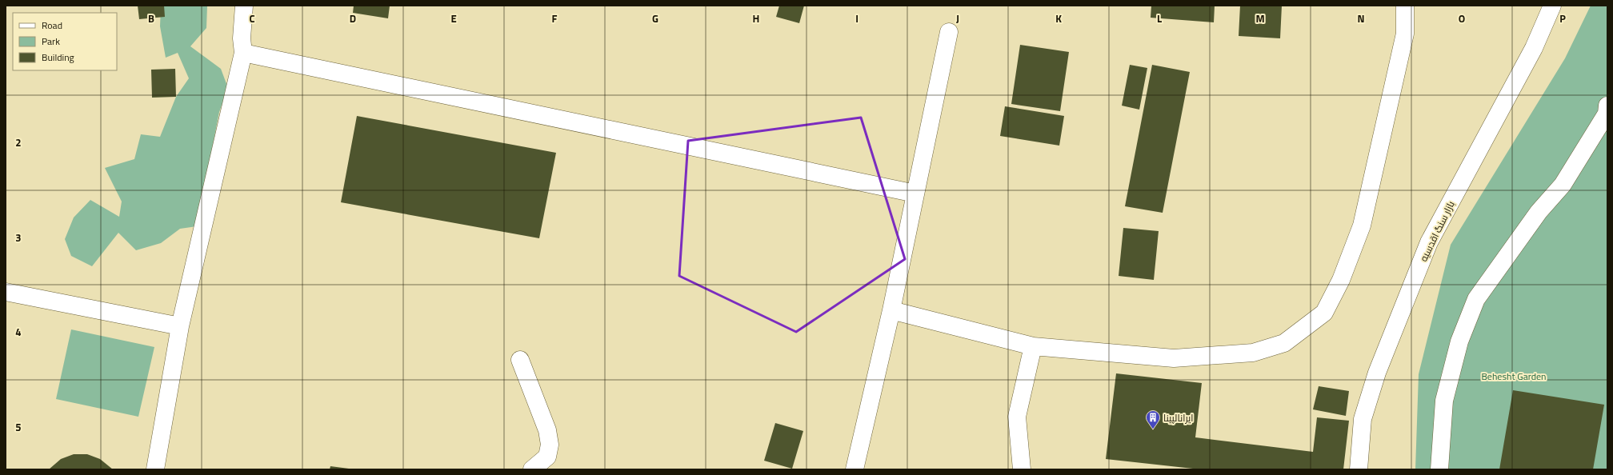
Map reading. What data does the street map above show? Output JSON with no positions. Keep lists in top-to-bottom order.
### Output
{
  "streets": {
    "street": ["بازار سنگ اقدسیه"]
  },
  "parks": ["Behesht Garden"],
  "places": {
    "building": ["ایرانالپینا"]
  },
  "legend": ["Road", "Park", "Building"],
  "grid": {
    "columns": [
      "B",
      "C",
      "D",
      "E",
      "F",
      "G",
      "H",
      "I",
      "J",
      "K",
      "L",
      "M",
      "N",
      "O",
      "P"
    ],
    "rows": [
      "2",
      "3",
      "4",
      "5"
    ]
  }
}
